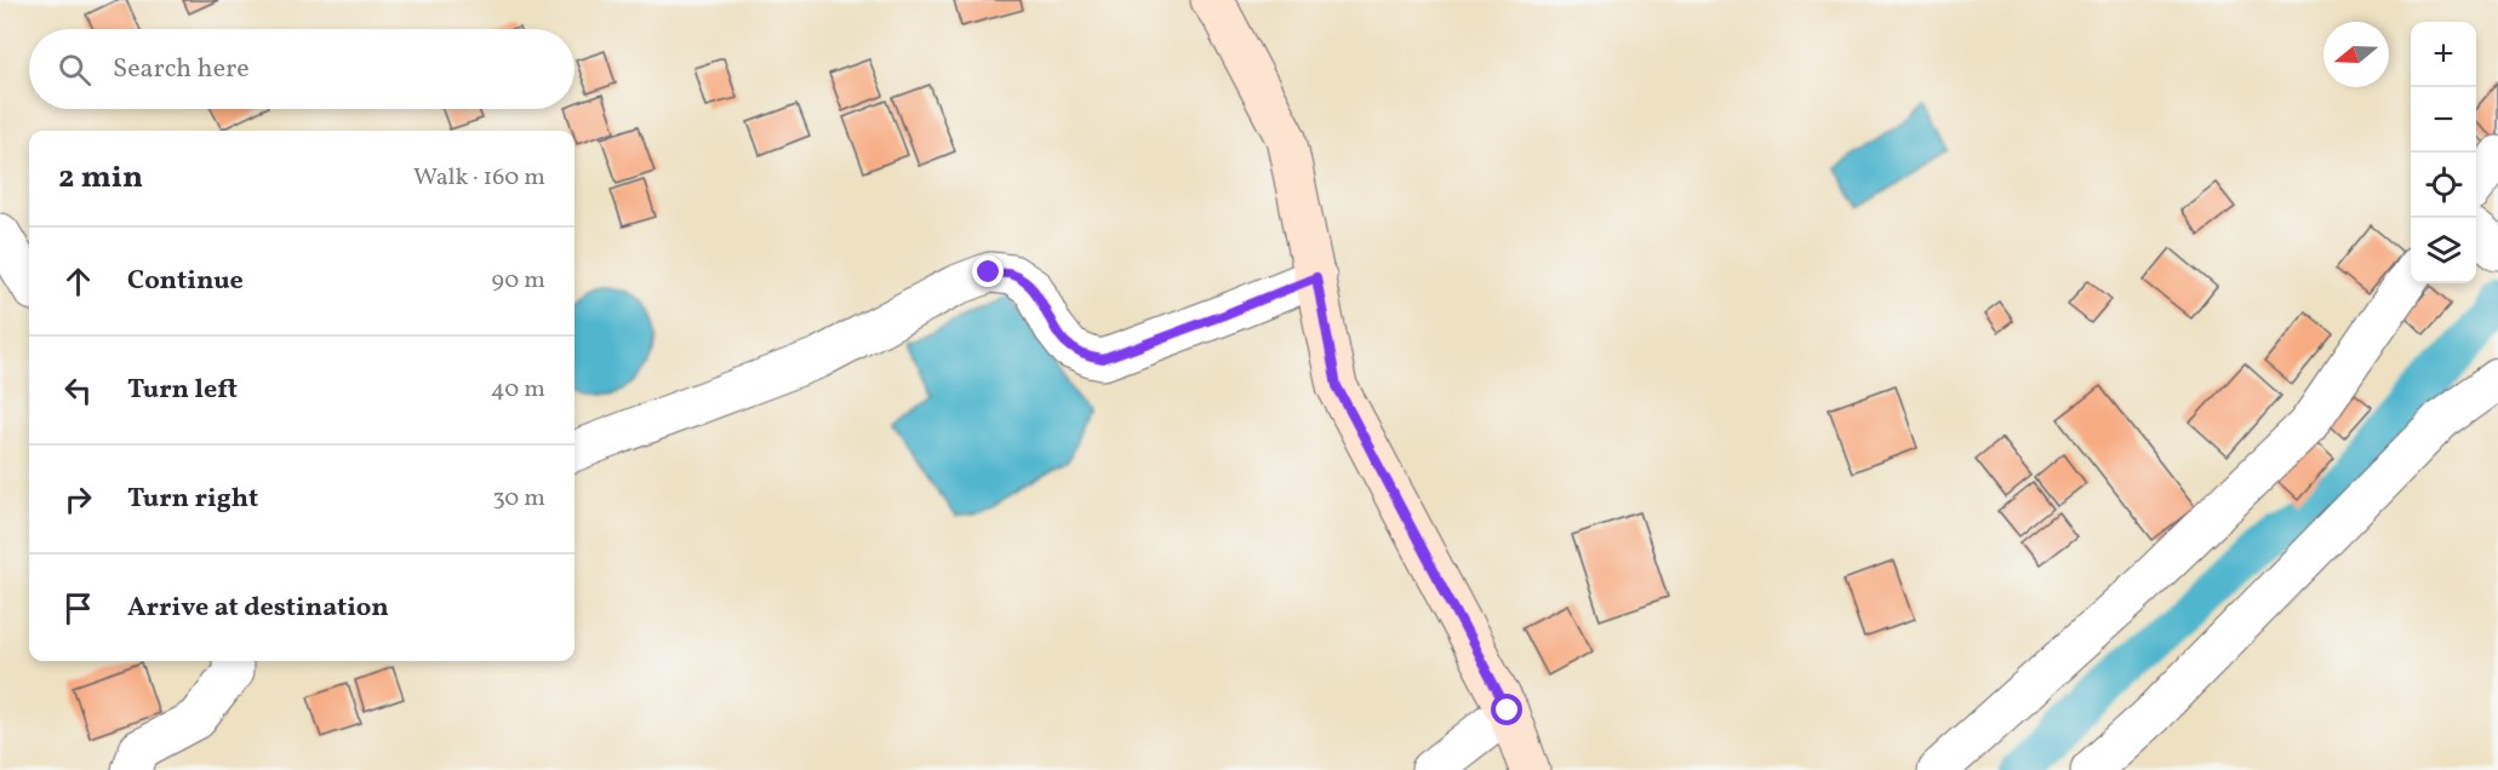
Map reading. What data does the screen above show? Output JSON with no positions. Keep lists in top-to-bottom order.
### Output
{
  "north": "left",
  "page": {
    "map_buttons": ["+", "−"],
    "search": "Search here",
    "heading": ["2 min", "Walk · 160 m"],
    "list": [
      ["Continue", "90 m"],
      ["Turn left", "40 m"],
      ["Turn right", "30 m"],
      "Arrive at destination"
    ]
  }
}
